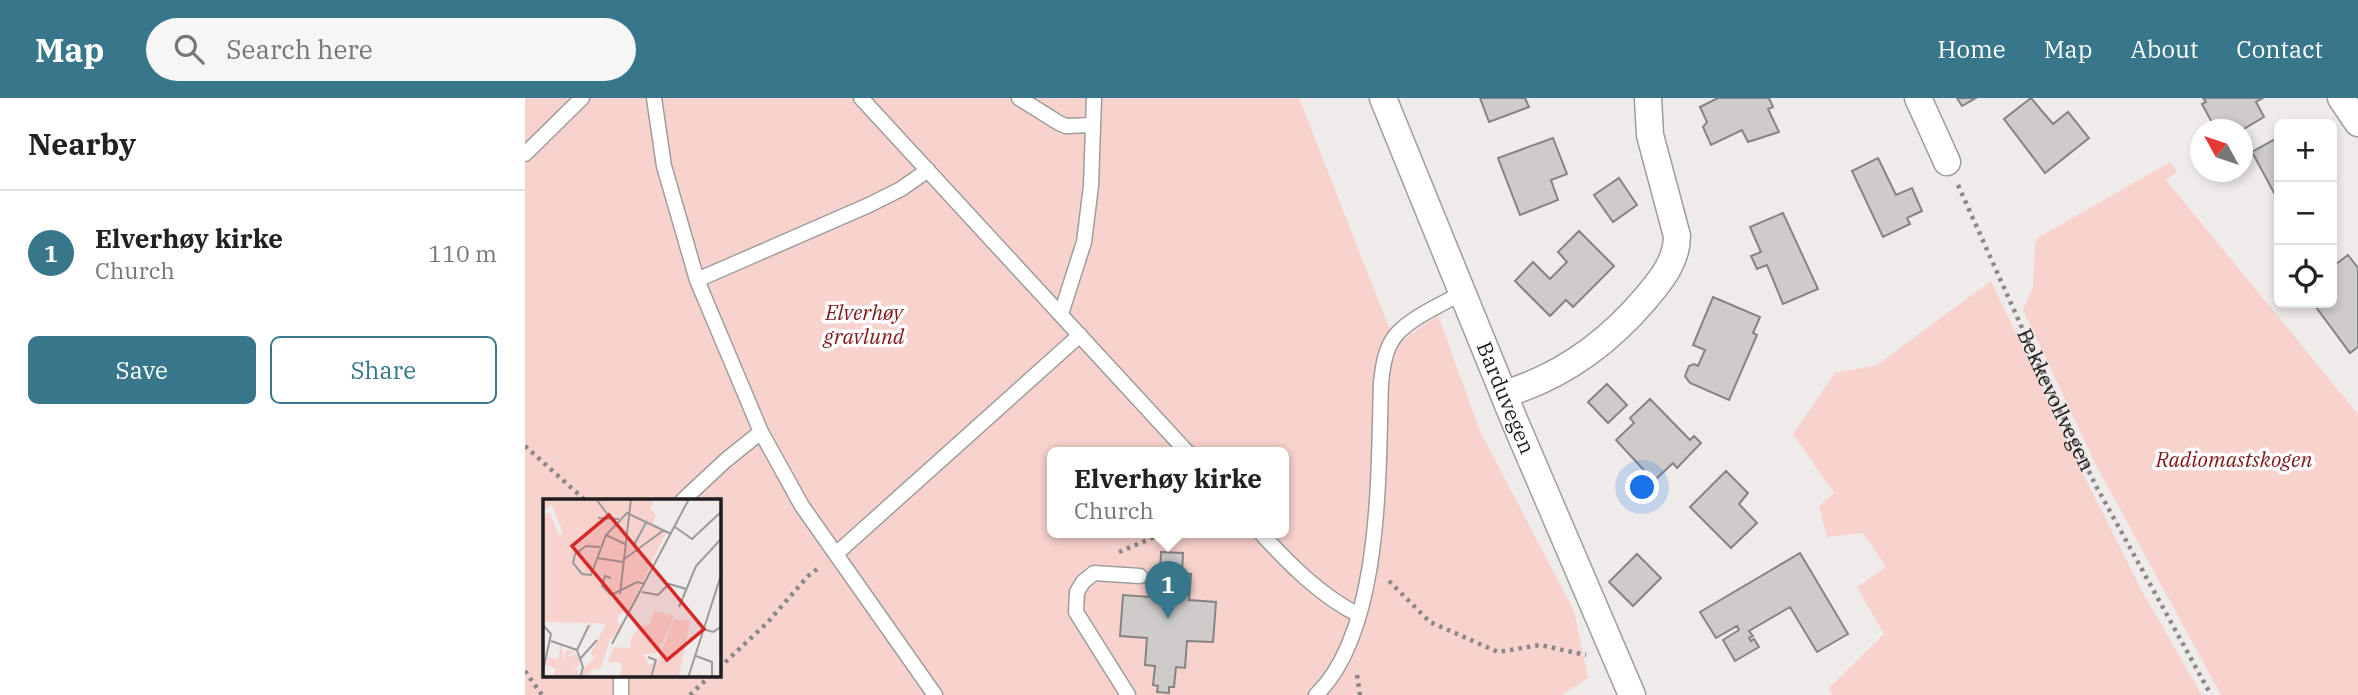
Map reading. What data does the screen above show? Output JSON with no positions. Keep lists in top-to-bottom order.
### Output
{
  "streets": {
    "street": ["Barduvegen"],
    "path": ["Bekkevollvegen"]
  },
  "parks": ["Elverhøy gravlund", "Radiomastskogen"],
  "north": "top left",
  "page": {
    "header": "Map",
    "search": "Search here",
    "nav": [
      "Home",
      "Map",
      "About",
      "Contact"
    ],
    "heading": "Nearby",
    "map_buttons": ["+", "−"],
    "list": [
      {
        "mark": "1",
        "name": "Elverhøy kirke",
        "note": "Church",
        "value": "110 m"
      }
    ],
    "buttons": ["Save", "Share"],
    "popup": ["Elverhøy kirke", "Church"],
    "pins": "1"
  }
}
